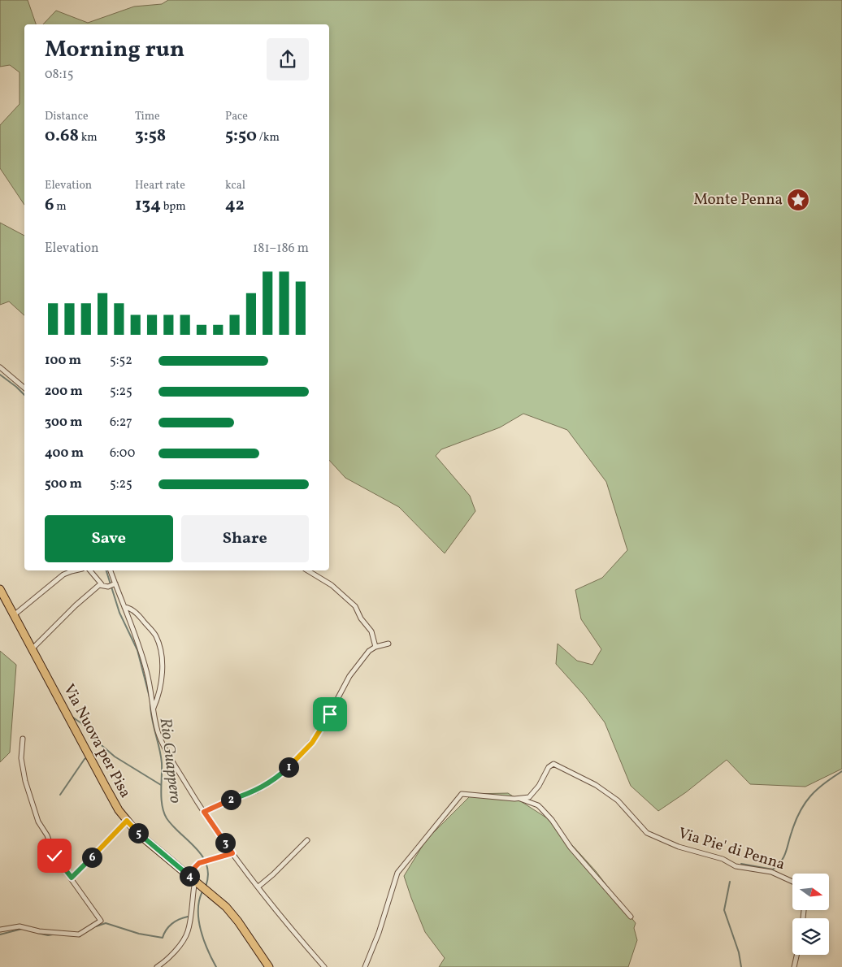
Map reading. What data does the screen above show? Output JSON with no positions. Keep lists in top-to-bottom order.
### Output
{
  "streets": {
    "main road": ["Via Nuova per Pisa"],
    "street": ["Via Pie' di Penna"]
  },
  "water": ["Rio Guappero"],
  "places": {
    "place": ["Monte Penna"]
  },
  "north": "right",
  "page": {
    "heading": ["Morning run", "08:15"],
    "stats": [
      ["Distance", "0.68 km"],
      ["Time", "3:58"],
      ["Pace", "5:50 /km"],
      ["Elevation", "6 m"],
      ["Heart rate", "134 bpm"],
      ["kcal", "42"]
    ],
    "chart": ["Elevation", "181–186 m"],
    "list": [
      {
        "name": "100 m",
        "note": "5:52"
      },
      {
        "name": "200 m",
        "note": "5:25"
      },
      {
        "name": "300 m",
        "note": "6:27"
      },
      {
        "name": "400 m",
        "note": "6:00"
      },
      {
        "name": "500 m",
        "note": "5:25"
      }
    ],
    "buttons": ["Save", "Share"],
    "pins": [
      "1",
      "2",
      "5",
      "3",
      "6",
      "4"
    ]
  }
}
